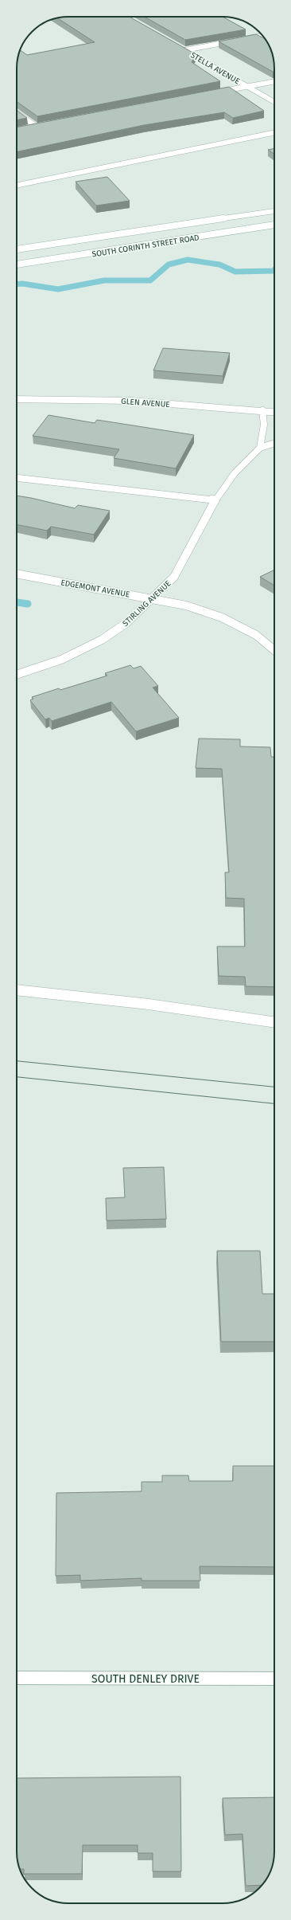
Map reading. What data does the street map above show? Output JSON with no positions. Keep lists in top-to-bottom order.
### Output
{
  "streets": {
    "street": [
      "STELLA AVENUE",
      "SOUTH CORINTH STREET ROAD",
      "GLEN AVENUE",
      "EDGEMONT AVENUE",
      "STIRLING AVENUE",
      "SOUTH DENLEY DRIVE"
    ]
  },
  "crossings": [
    ["EDGEMONT AVENUE", "STIRLING AVENUE"]
  ]
}
